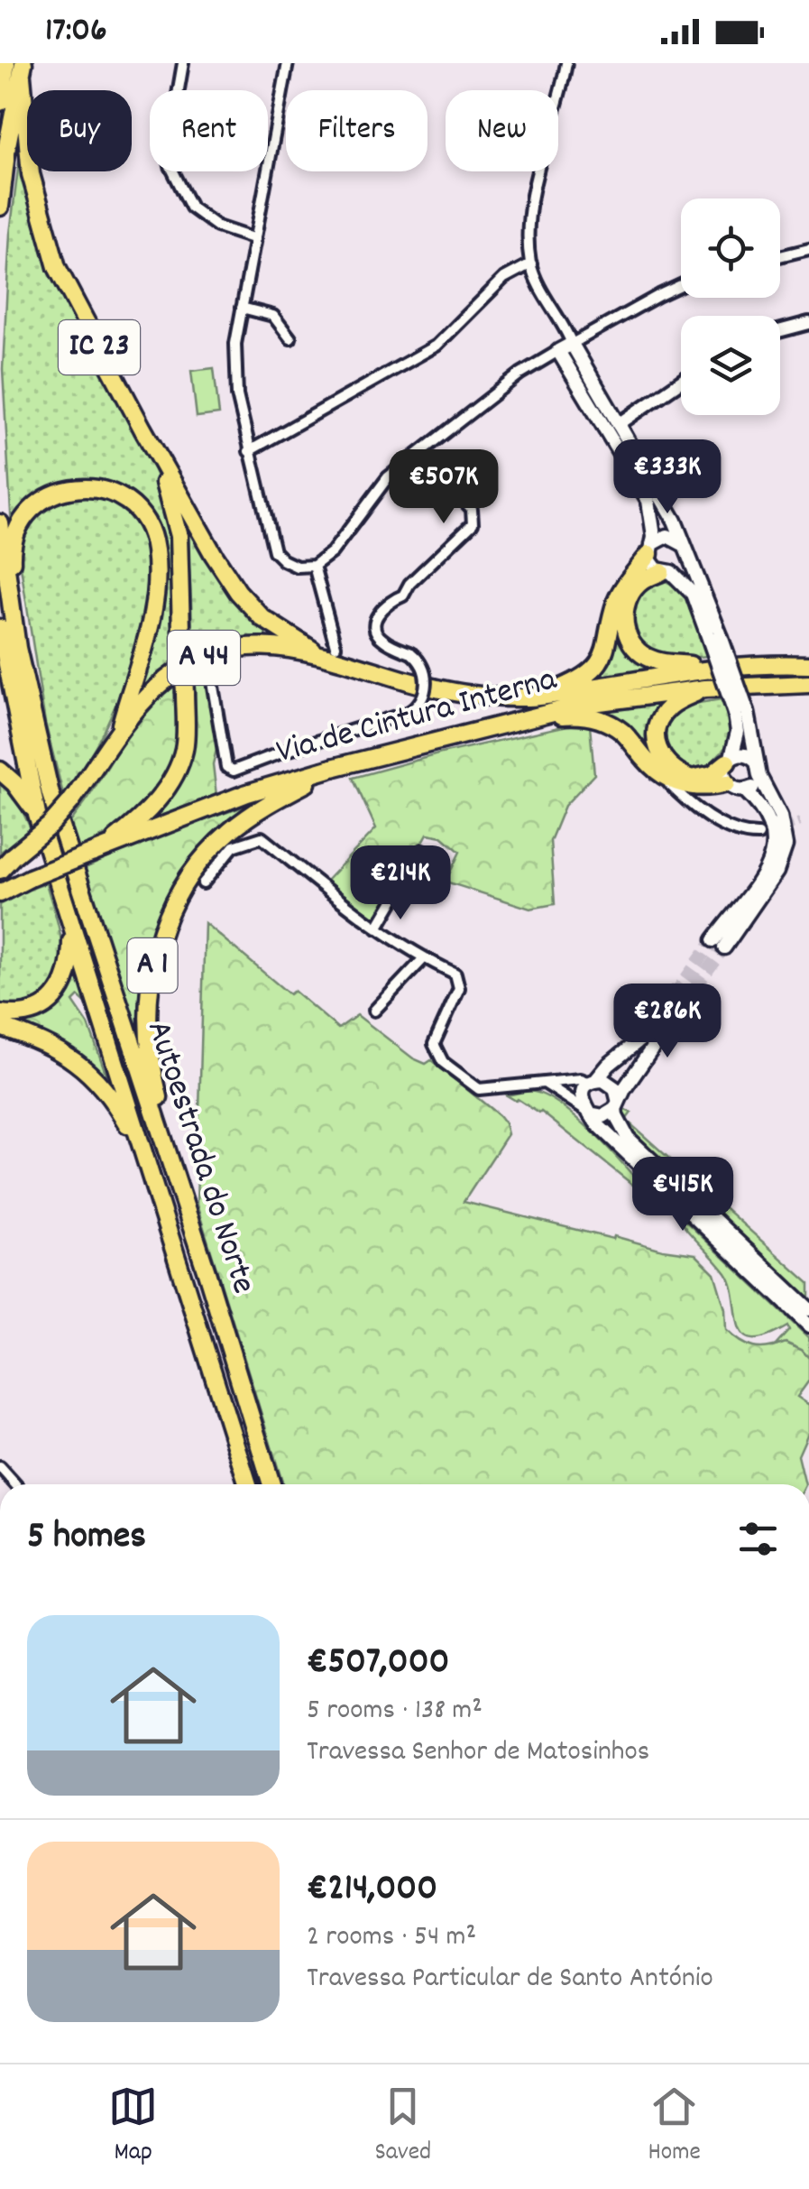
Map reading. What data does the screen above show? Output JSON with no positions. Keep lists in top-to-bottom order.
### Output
{
  "streets": {
    "highway": [
      "IC 23",
      "A 44",
      "Via de Cintura Interna",
      "A 1",
      "Autoestrada do Norte"
    ]
  },
  "crossings": [
    ["IC 23", "A 44"],
    ["IC 23", "Via de Cintura Interna"],
    ["A 44", "Via de Cintura Interna"],
    ["A 44", "A 1"],
    ["Via de Cintura Interna", "A 1"],
    ["A 1", "Autoestrada do Norte"]
  ],
  "page": {
    "status": "17:06",
    "chip": [
      "Buy",
      "Rent",
      "Filters",
      "New"
    ],
    "price": [
      "€333K",
      "€507K",
      "€214K",
      "€286K",
      "€415K"
    ],
    "heading": "5 homes",
    "list": [
      {
        "name": "€507,000",
        "note": "5 rooms · 138 m² · Travessa Senhor de Matosinhos"
      },
      {
        "name": "€214,000",
        "note": "2 rooms · 54 m² · Travessa Particular de Santo António"
      }
    ],
    "tabs": ["Map", "Saved", "Home"]
  }
}
